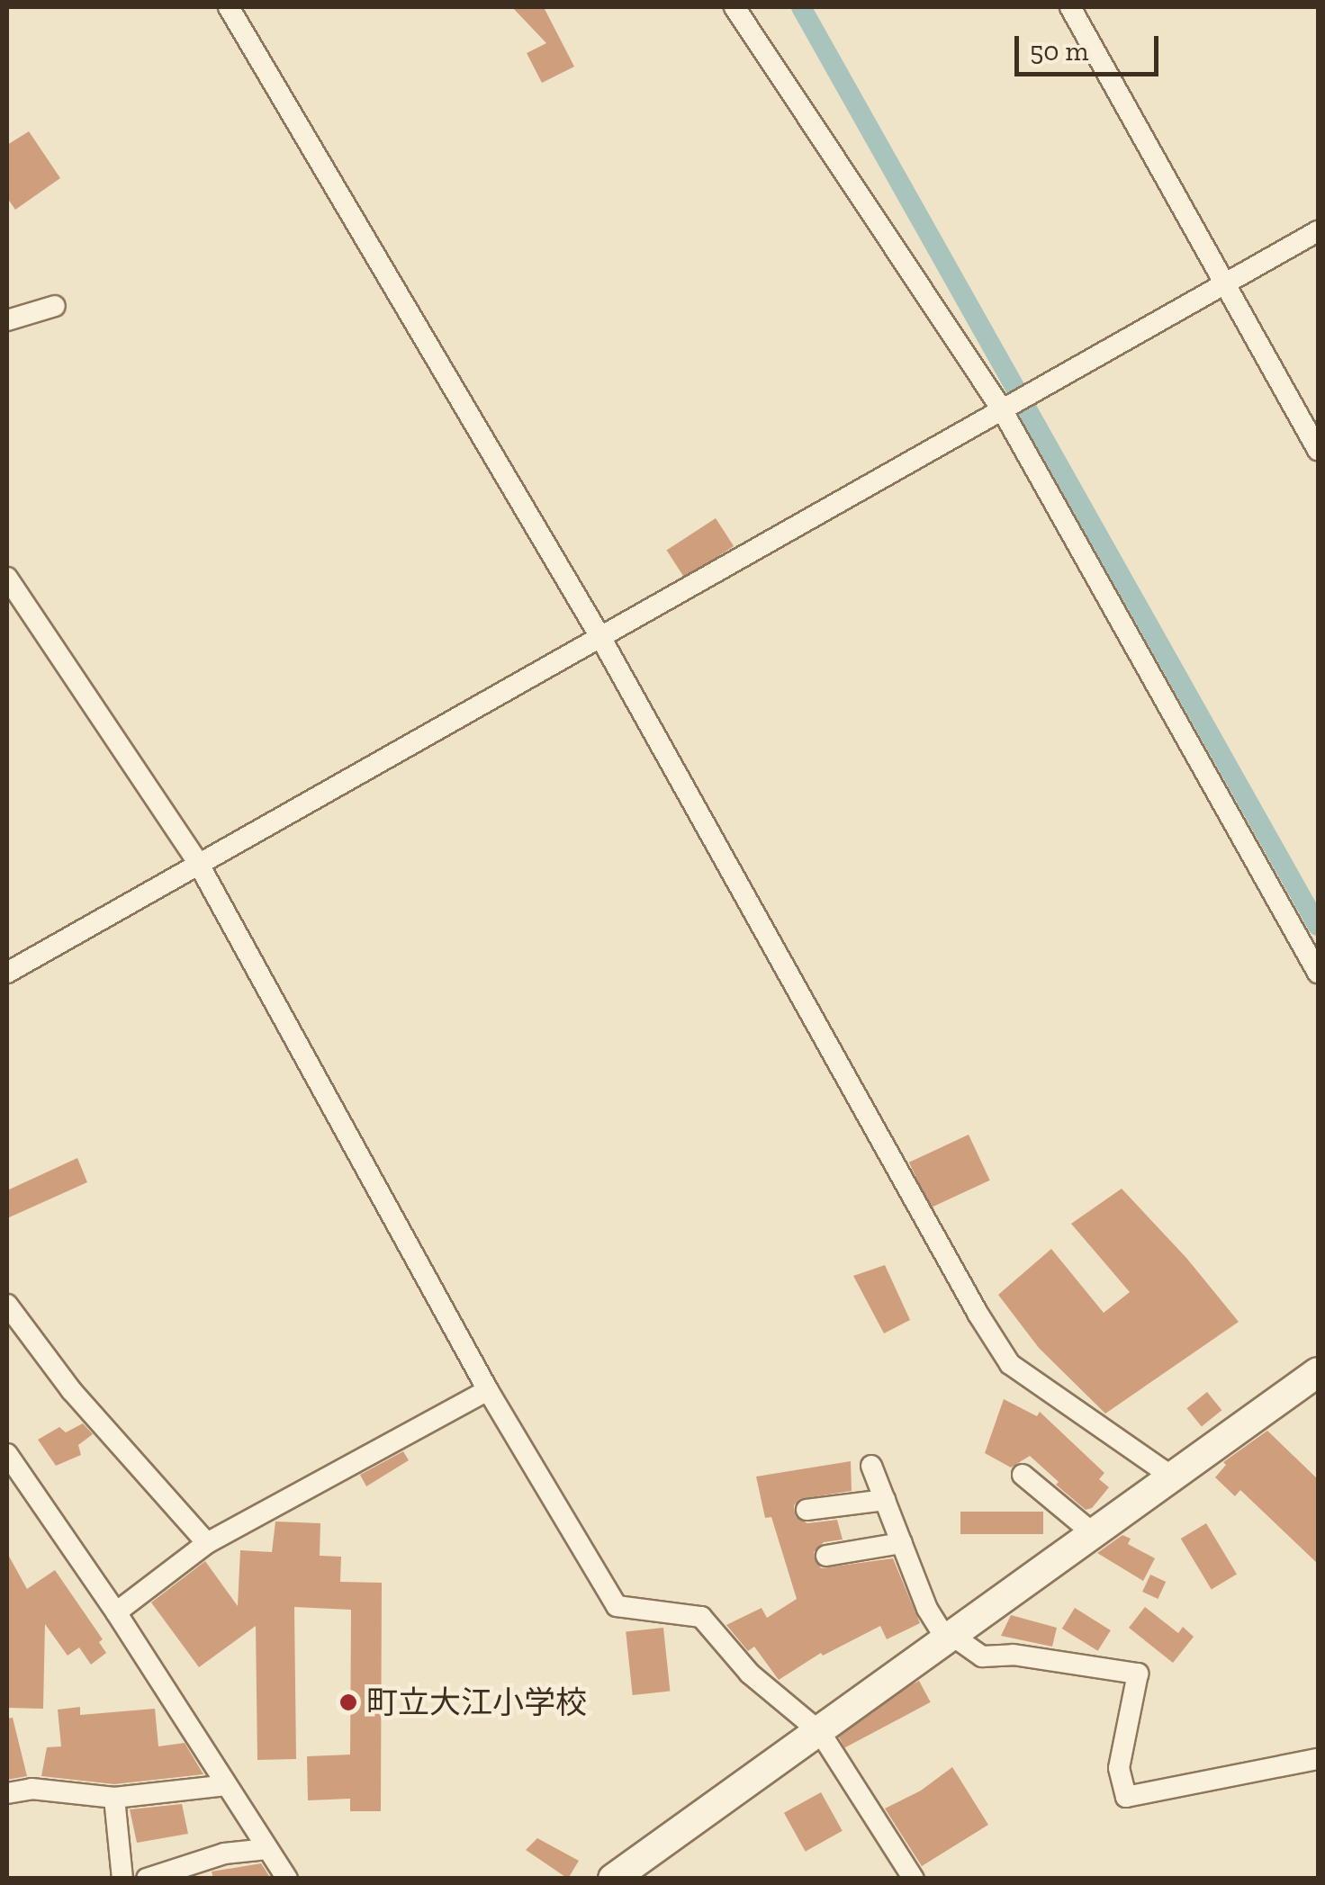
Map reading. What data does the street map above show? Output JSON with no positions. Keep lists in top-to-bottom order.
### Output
{
  "places": ["町立大江小学校"],
  "scale_bar": "50 m"
}
